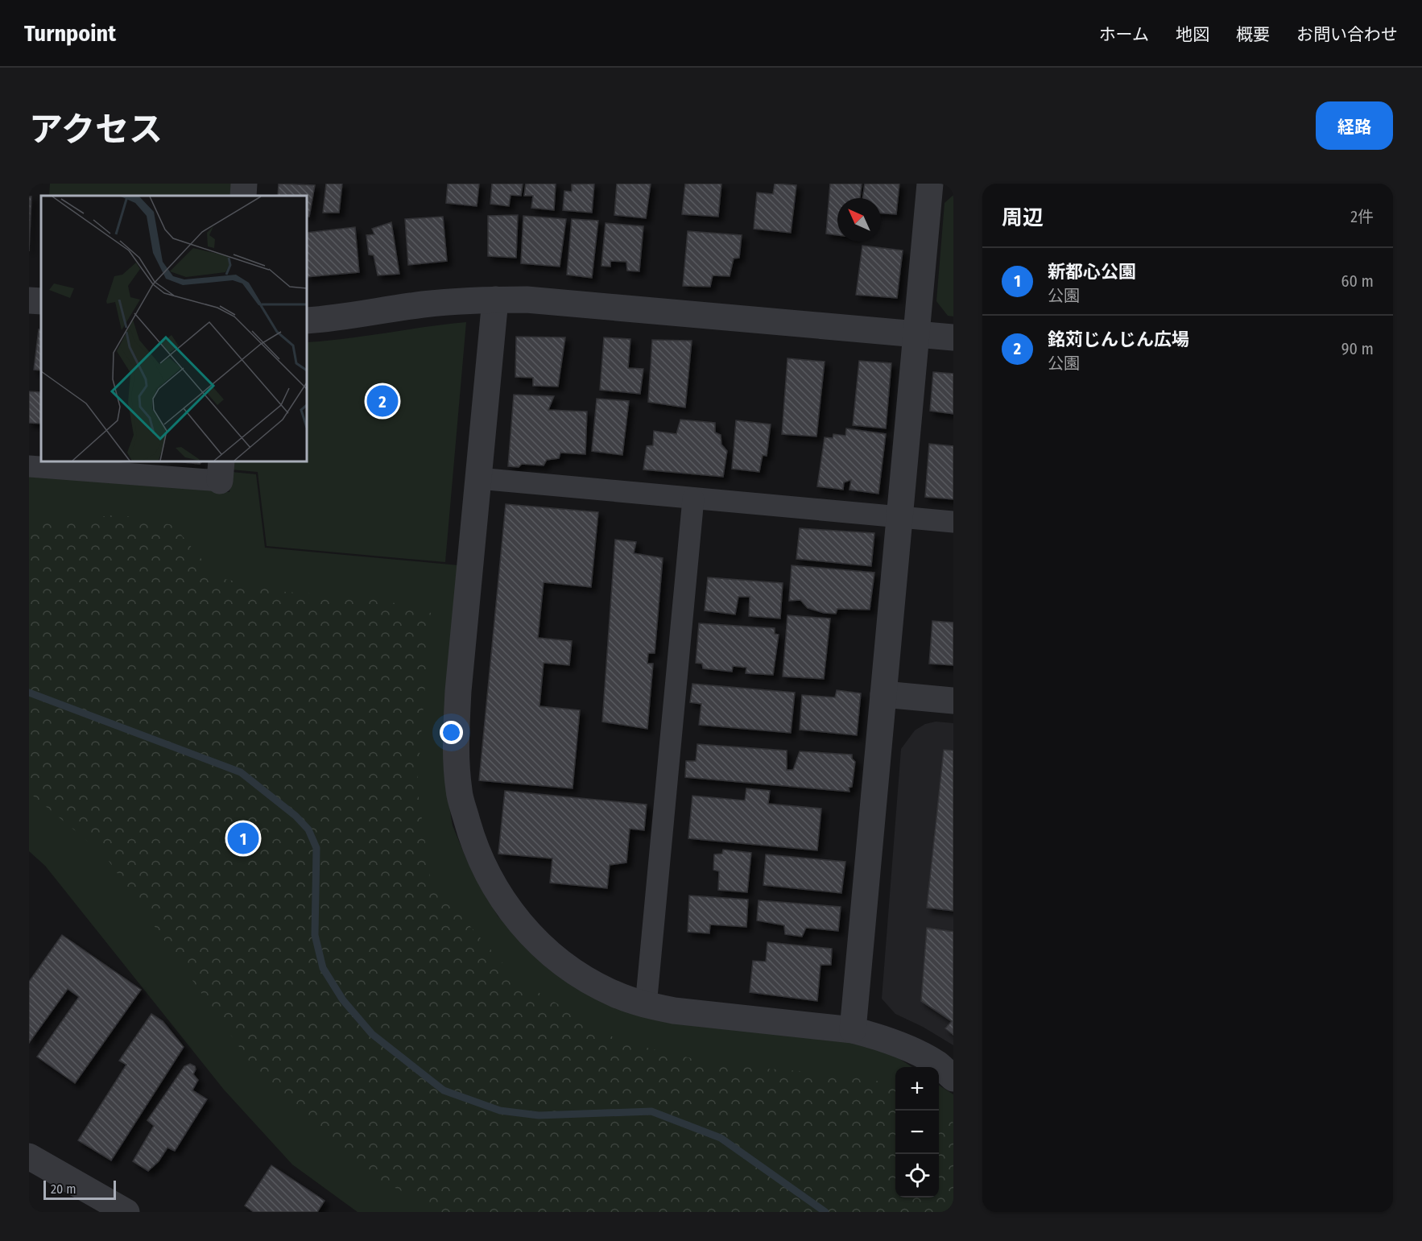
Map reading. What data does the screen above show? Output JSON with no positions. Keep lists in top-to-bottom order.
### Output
{
  "scale_bar": "20 m",
  "north": "top left",
  "page": {
    "header": "Turnpoint",
    "nav": [
      "ホーム",
      "地図",
      "概要",
      "お問い合わせ"
    ],
    "title": "アクセス",
    "buttons": "経路",
    "heading": ["周辺", "2件"],
    "list": [
      {
        "mark": "1",
        "name": "新都心公園",
        "note": "公園",
        "value": "60 m"
      },
      {
        "mark": "2",
        "name": "銘苅じんじん広場",
        "note": "公園",
        "value": "90 m"
      }
    ],
    "pins": ["2", "1"],
    "map_buttons": ["+", "−"],
    "scale": "20 m"
  }
}
